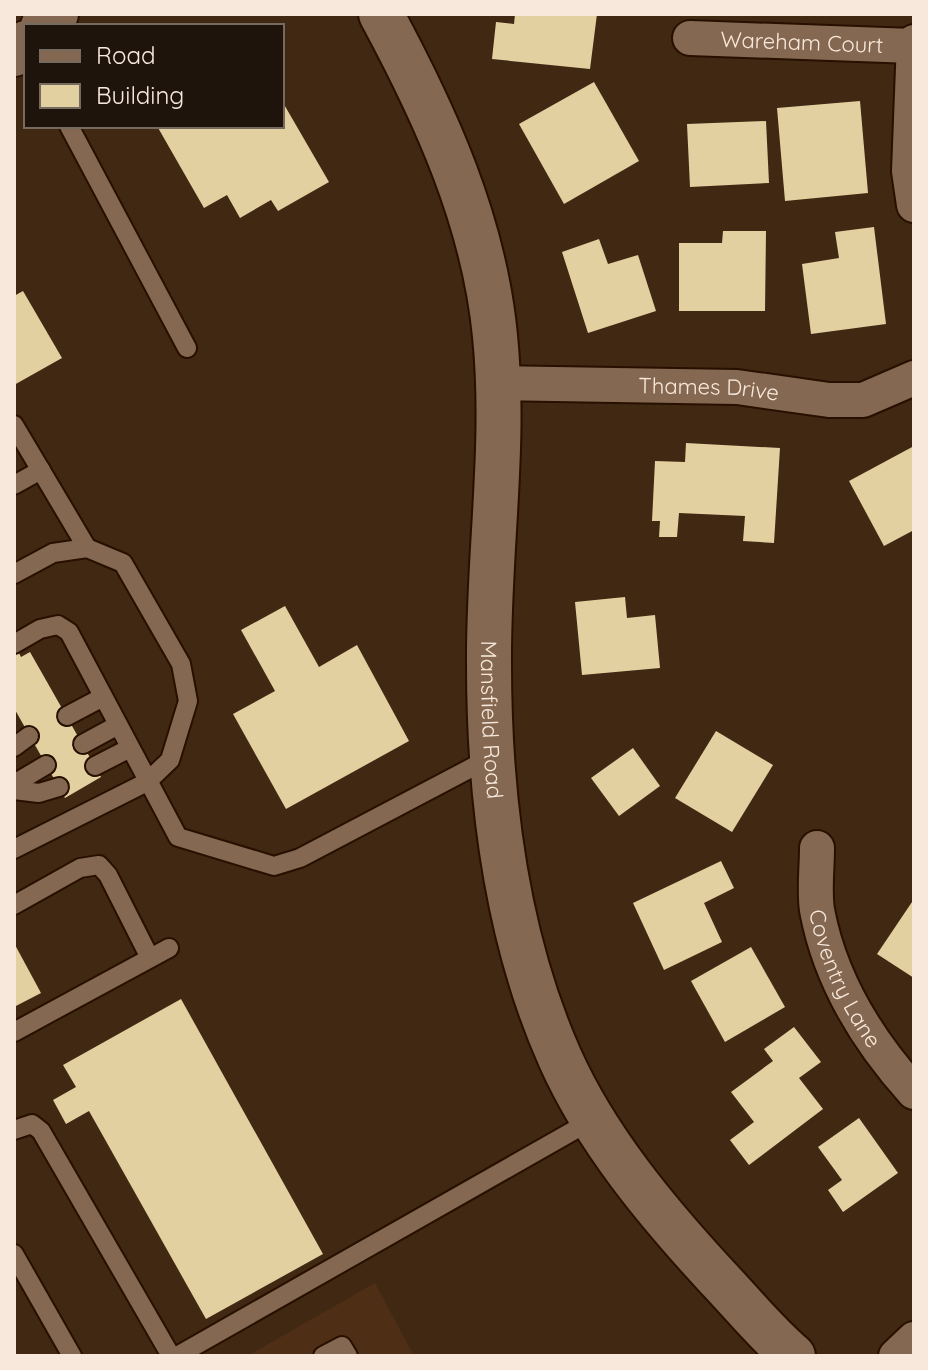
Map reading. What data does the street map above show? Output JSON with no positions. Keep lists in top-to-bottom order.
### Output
{
  "streets": {
    "street": [
      "Wareham Court",
      "Thames Drive",
      "Mansfield Road",
      "Coventry Lane"
    ]
  },
  "crossings": [
    ["Thames Drive", "Mansfield Road"]
  ],
  "legend": ["Road", "Building"]
}
